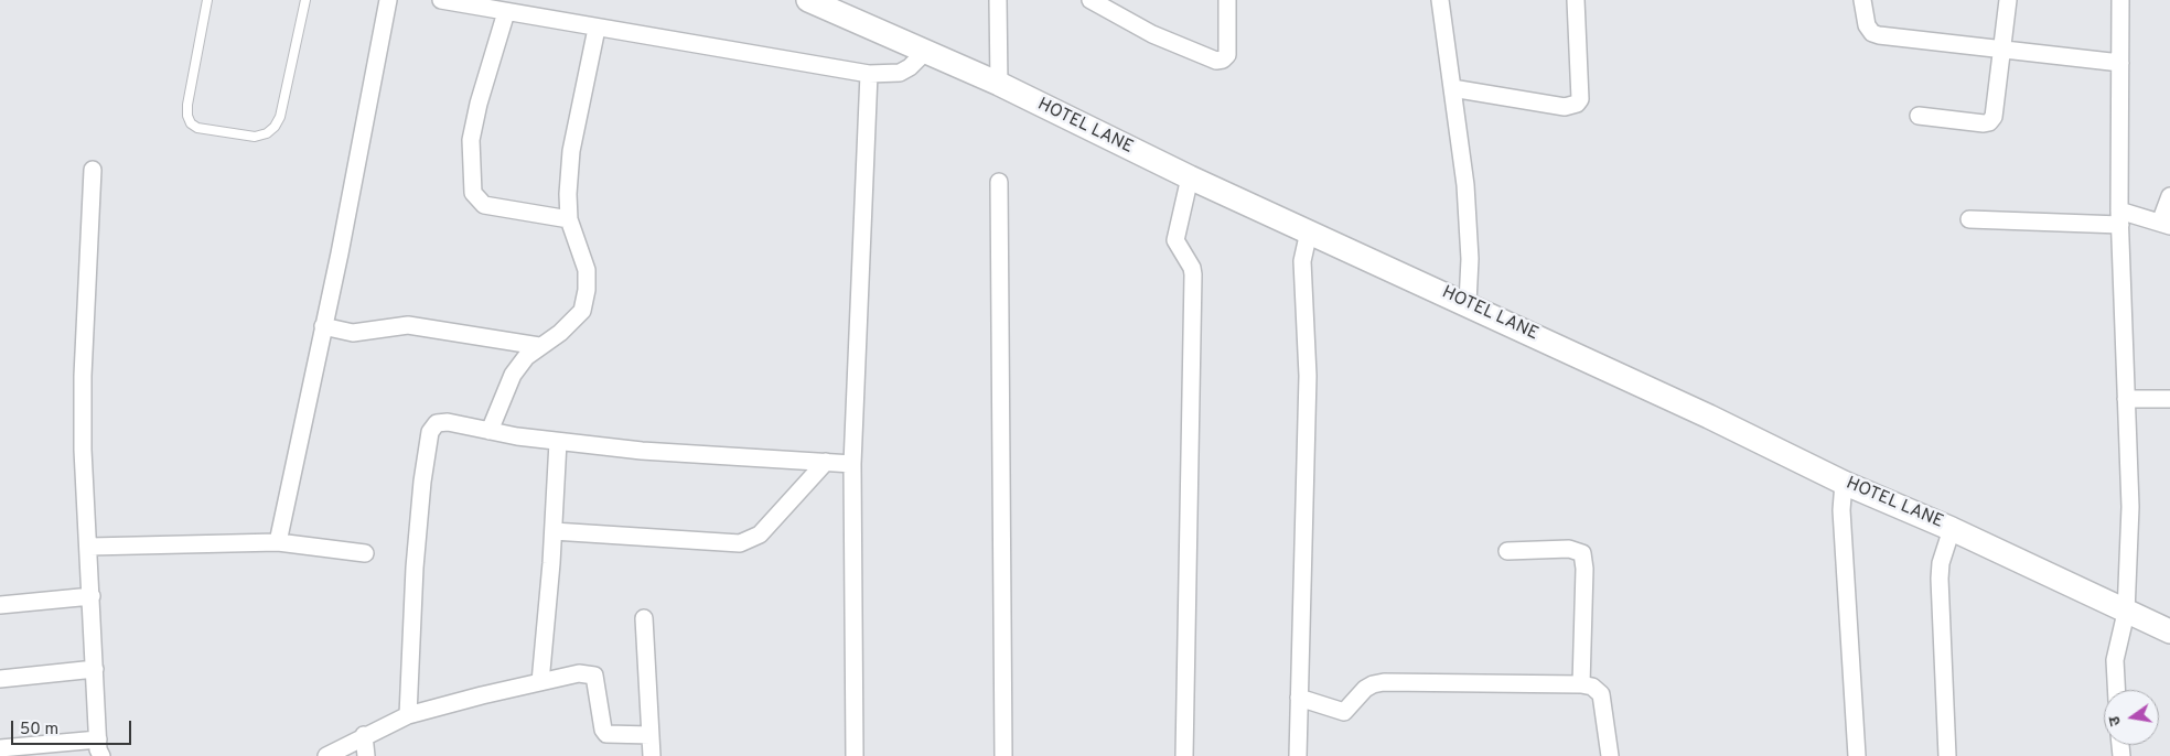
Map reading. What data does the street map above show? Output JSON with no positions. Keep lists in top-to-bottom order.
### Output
{
  "streets": {
    "street": ["HOTEL LANE"]
  },
  "scale_bar": "50 m",
  "north": "left"
}
